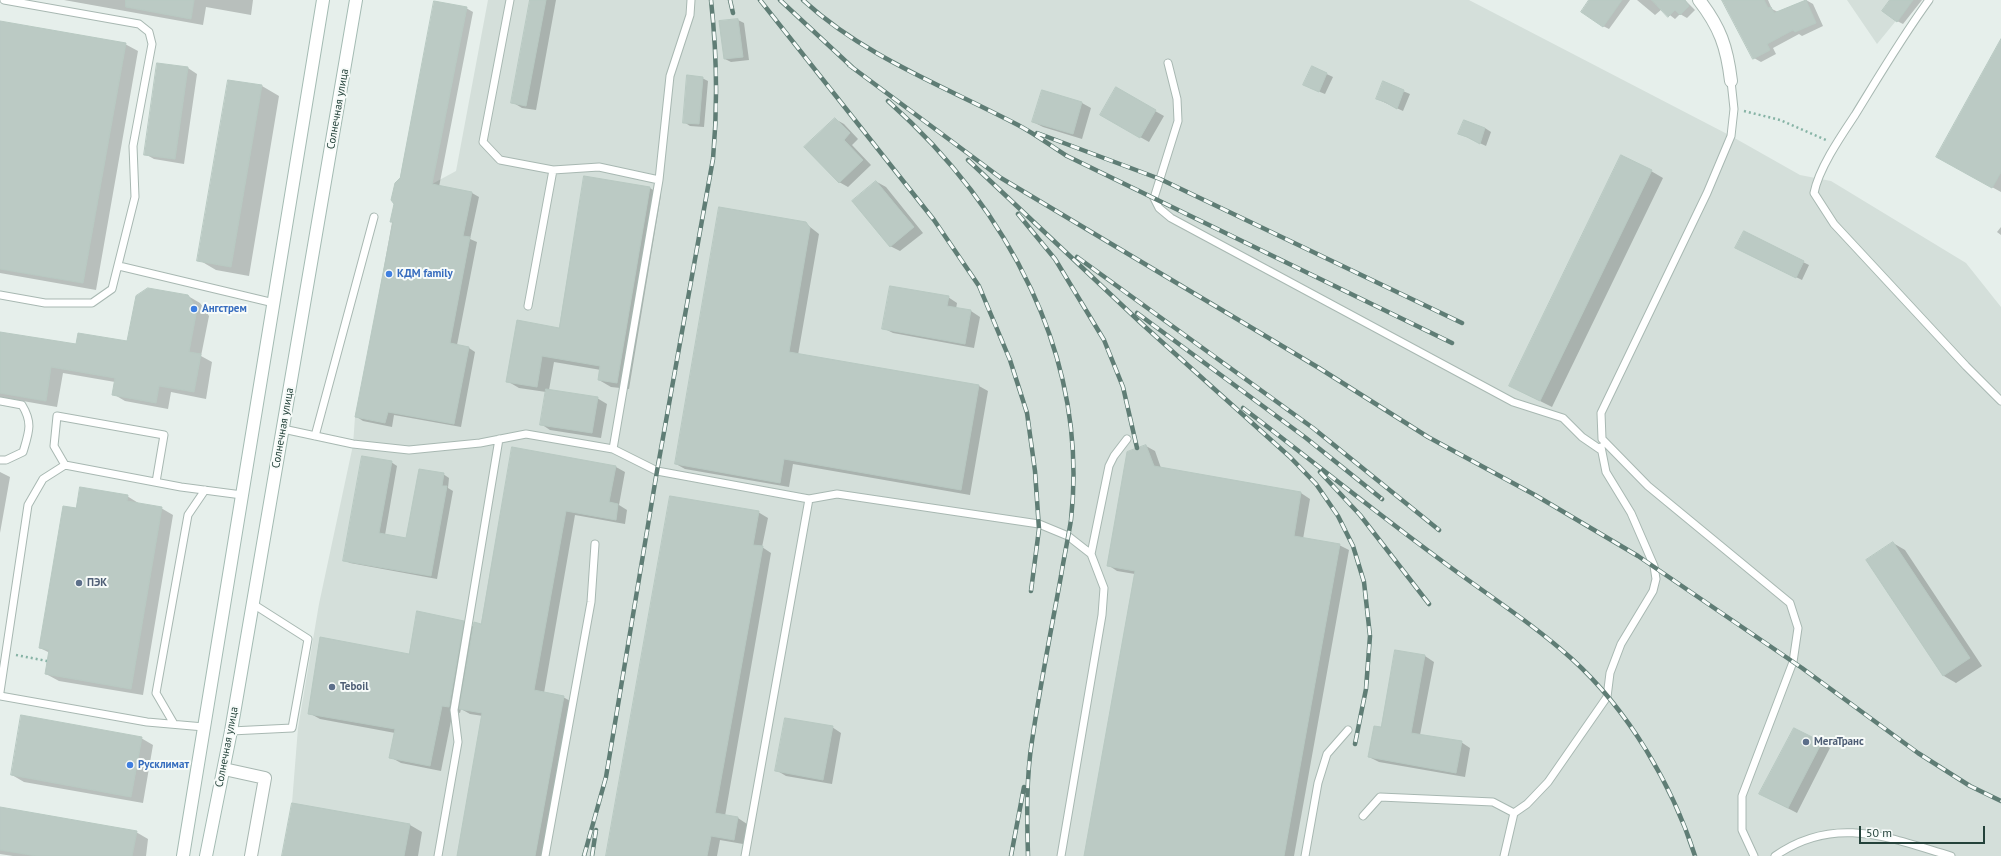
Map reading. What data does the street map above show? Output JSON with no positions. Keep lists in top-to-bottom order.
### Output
{
  "streets": {
    "main road": ["Солнечная улица"]
  },
  "places": [
    "КДМ family",
    "Ангстрем",
    "ПЭК",
    "Teboil",
    "МегаТранс",
    "Русклимат"
  ],
  "scale_bar": "50 m"
}
